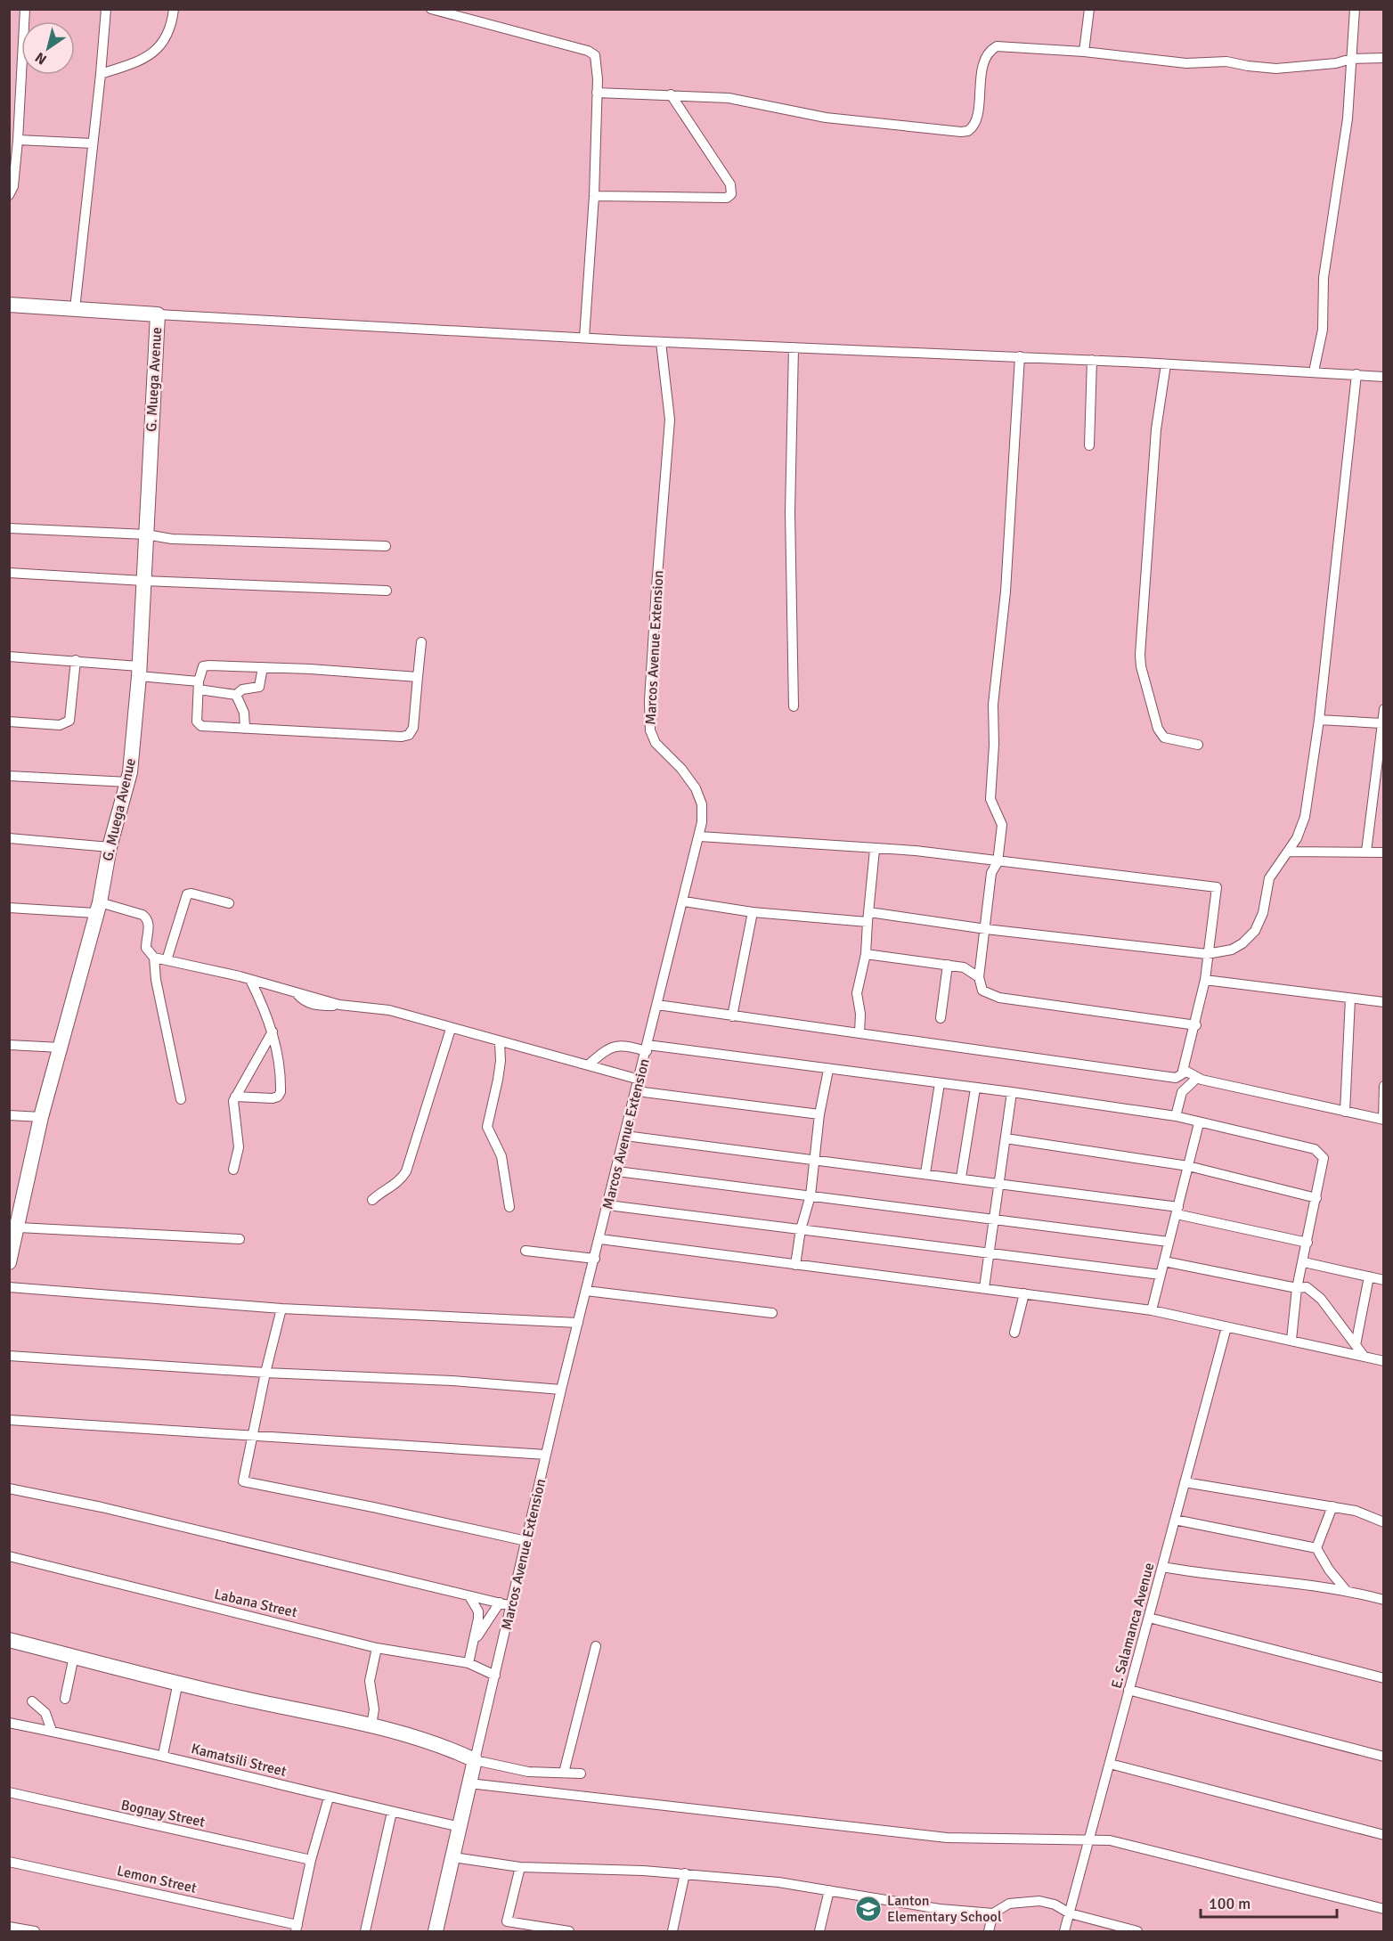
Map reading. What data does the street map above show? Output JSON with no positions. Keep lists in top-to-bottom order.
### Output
{
  "streets": {
    "street": [
      "G. Muega Avenue",
      "Marcos Avenue Extension",
      "Labana Street",
      "E. Salamanca Avenue",
      "Kamatsili Street",
      "Bognay Street",
      "Lemon Street"
    ]
  },
  "crossings": [
    ["Marcos Avenue Extension", "Labana Street"],
    ["Marcos Avenue Extension", "Kamatsili Street"]
  ],
  "places": {
    "school or university": ["Lanton Elementary School"]
  },
  "scale_bar": "100 m",
  "north": "bottom left"
}
